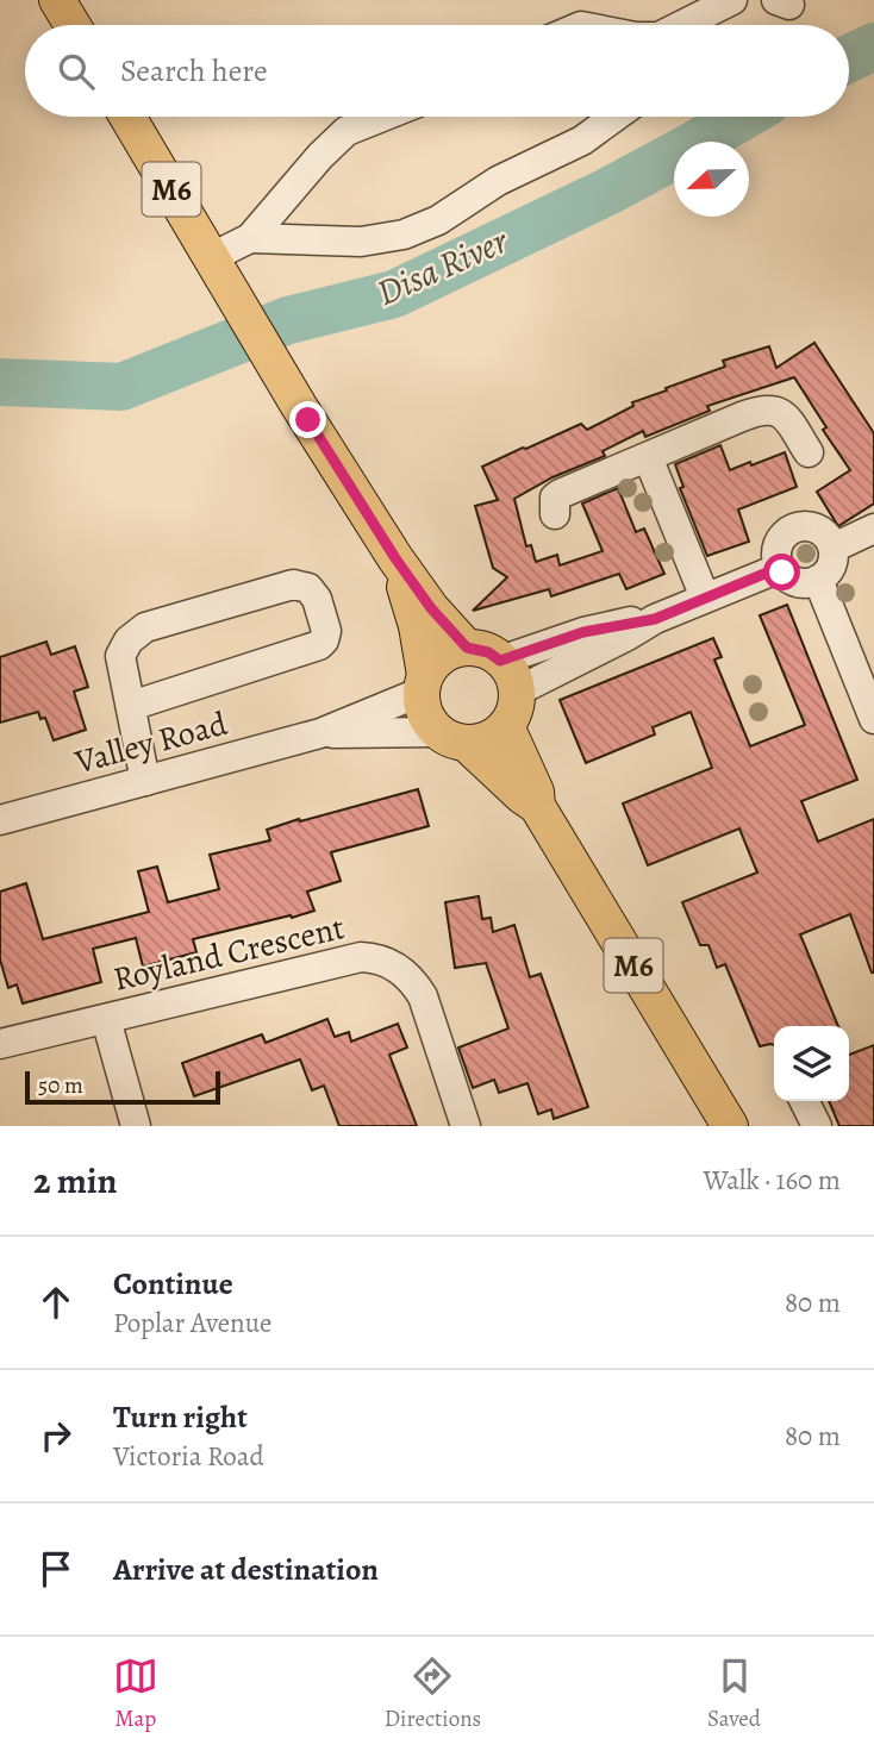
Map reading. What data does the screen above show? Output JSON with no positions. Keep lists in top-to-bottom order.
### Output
{
  "streets": {
    "main road": ["M6"],
    "street": ["Valley Road", "Royland Crescent"]
  },
  "crossings": [
    ["M6", "Valley Road"]
  ],
  "water": ["Disa River"],
  "scale_bar": "50 m",
  "north": "left",
  "page": {
    "search": "Search here",
    "scale": "50 m",
    "heading": ["2 min", "Walk · 160 m"],
    "list": [
      ["Continue", "Poplar Avenue", "80 m"],
      ["Turn right", "Victoria Road", "80 m"],
      "Arrive at destination"
    ],
    "nav": ["Map", "Directions", "Saved"]
  }
}
